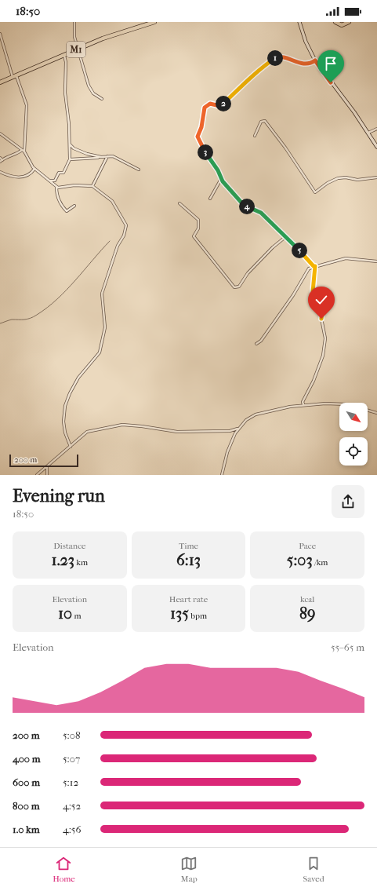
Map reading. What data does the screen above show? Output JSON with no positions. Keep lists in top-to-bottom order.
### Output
{
  "streets": {
    "highway": ["M1"]
  },
  "scale_bar": "200 m",
  "north": "bottom right",
  "page": {
    "status": "18:50",
    "pins": [
      "1",
      "2",
      "3",
      "4",
      "5"
    ],
    "scale": "200 m",
    "heading": ["Evening run", "18:50"],
    "stats": [
      ["Distance", "1.23 km"],
      ["Time", "6:13"],
      ["Pace", "5:03 /km"],
      ["Elevation", "10 m"],
      ["Heart rate", "135 bpm"],
      ["kcal", "89"]
    ],
    "chart": ["Elevation", "55–65 m"],
    "list": [
      {
        "name": "200 m",
        "note": "5:08"
      },
      {
        "name": "400 m",
        "note": "5:07"
      },
      {
        "name": "600 m",
        "note": "5:12"
      },
      {
        "name": "800 m",
        "note": "4:52"
      },
      {
        "name": "1.0 km",
        "note": "4:56"
      }
    ],
    "tabs": ["Home", "Map", "Saved"]
  }
}
